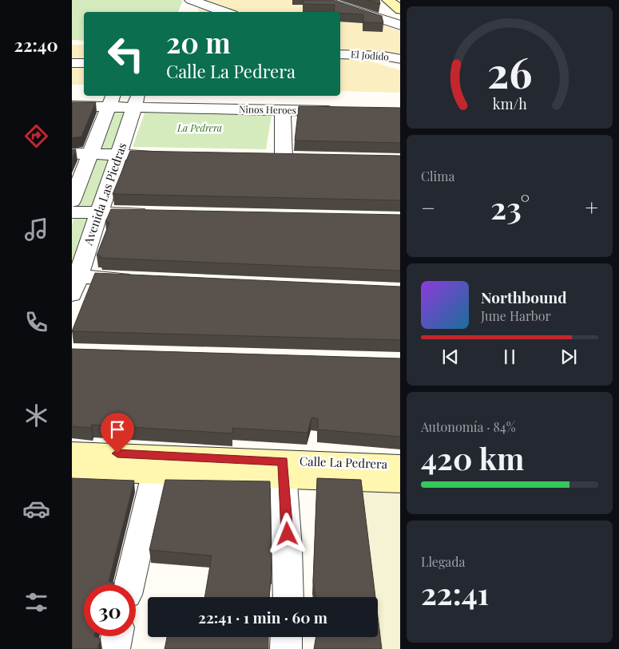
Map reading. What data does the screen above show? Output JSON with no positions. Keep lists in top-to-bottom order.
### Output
{
  "streets": {
    "main road": ["Calle La Pedrera"],
    "street": ["El Jodido", "Ninos Heroes", "Avenida Las Piedras"]
  },
  "crossings": [
    ["Ninos Heroes", "Avenida Las Piedras"]
  ],
  "parks": ["La Pedrera"],
  "page": {
    "tabs": "22:40",
    "turn": ["20 m", "Calle La Pedrera"],
    "tile": [
      "Clima",
      ["Autonomía · 84%", "420 km"],
      ["Llegada", "22:41"]
    ],
    "heat": ["−", "23°", "+"],
    "song": ["Northbound", "June Harbor"],
    "limit": "30",
    "trip": "22:41 · 1 min · 60 m",
    "gauge": ["26", "km/h"]
  }
}
